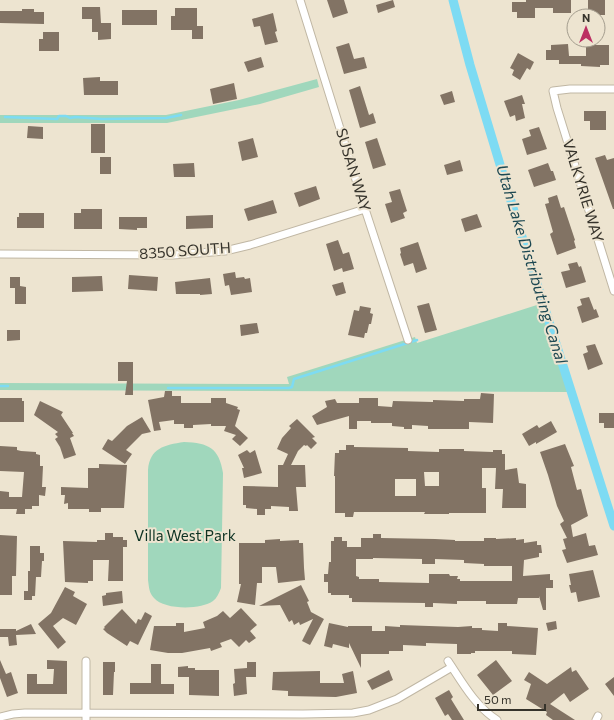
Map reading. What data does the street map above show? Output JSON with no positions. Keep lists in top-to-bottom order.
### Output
{
  "streets": {
    "street": ["SUSAN WAY", "VALKYRIE WAY", "8350 SOUTH"]
  },
  "crossings": [
    ["SUSAN WAY", "8350 SOUTH"]
  ],
  "water": ["Utah Lake Distributing Canal"],
  "parks": ["Villa West Park"],
  "scale_bar": "50 m",
  "north": "top"
}
